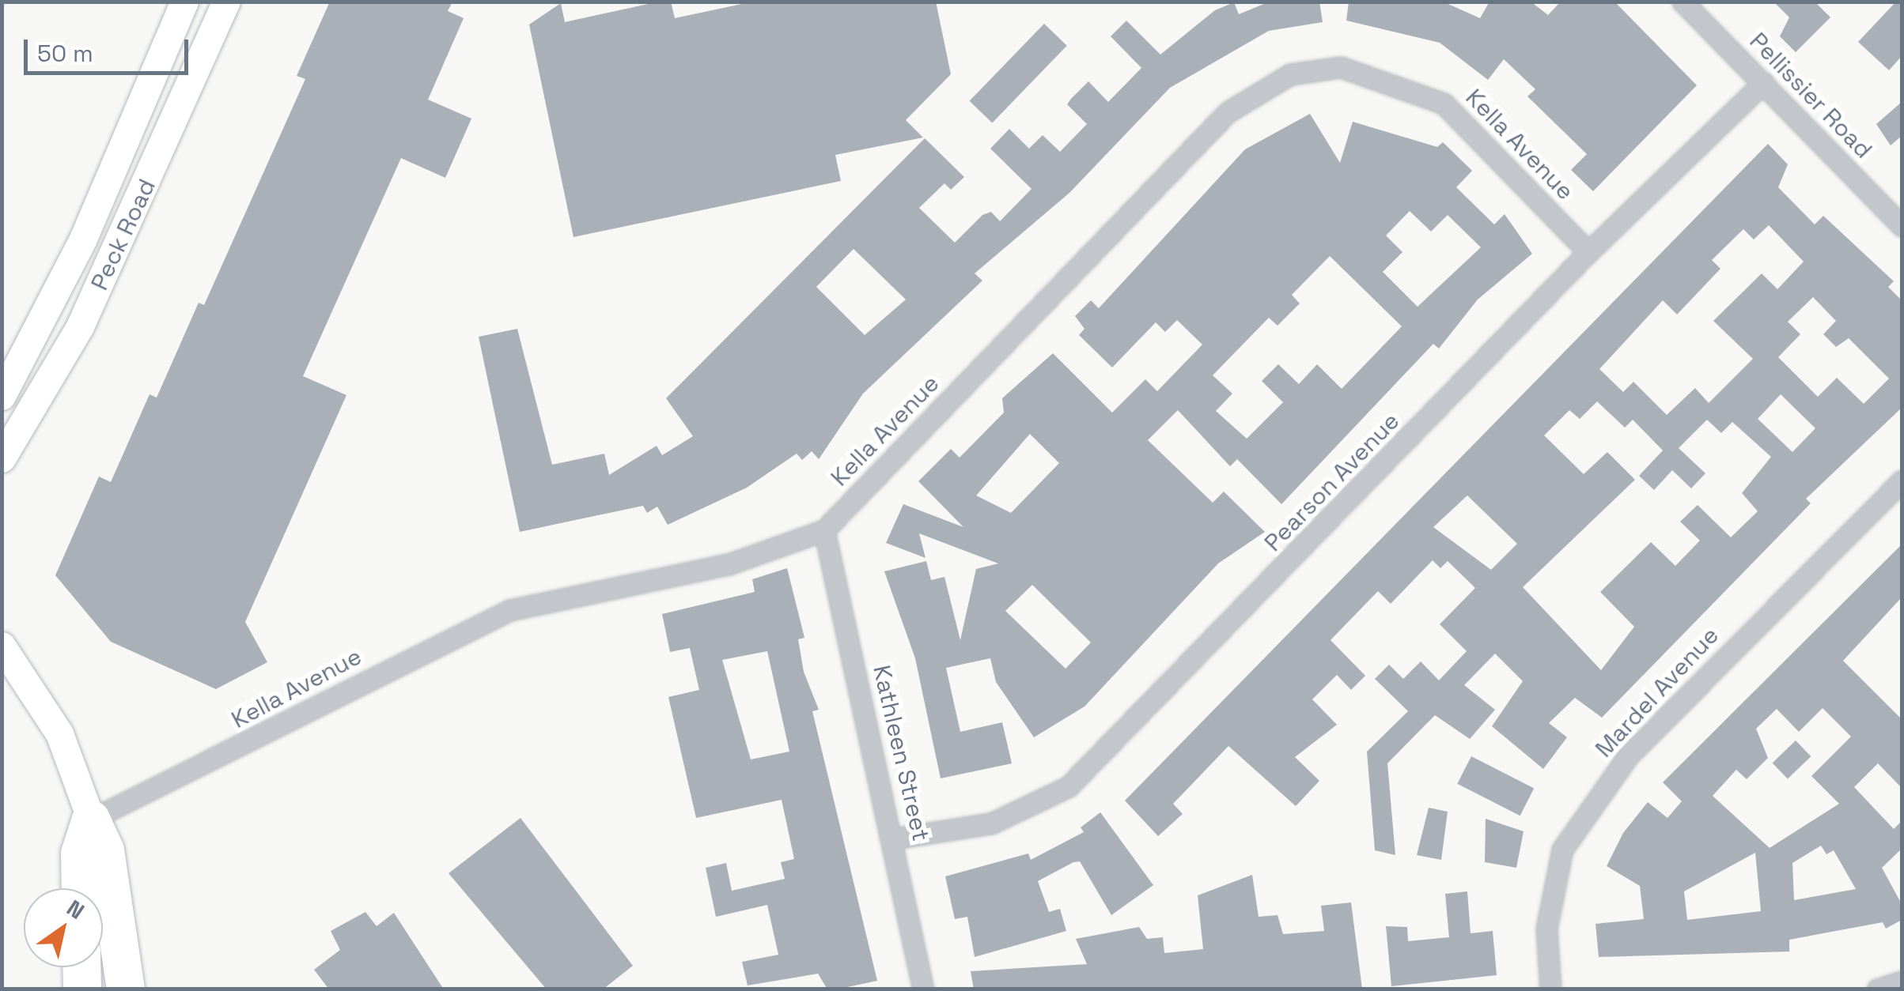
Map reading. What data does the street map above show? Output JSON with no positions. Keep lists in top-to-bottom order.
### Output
{
  "streets": {
    "main road": ["Peck Road"],
    "street": [
      "Pellissier Road",
      "Kella Avenue",
      "Pearson Avenue",
      "Mardel Avenue",
      "Kathleen Street"
    ]
  },
  "crossings": [
    ["Pellissier Road", "Pearson Avenue"],
    ["Kella Avenue", "Pearson Avenue"],
    ["Kella Avenue", "Kathleen Street"],
    ["Pearson Avenue", "Kathleen Street"]
  ],
  "scale_bar": "50 m",
  "north": "top right"
}
